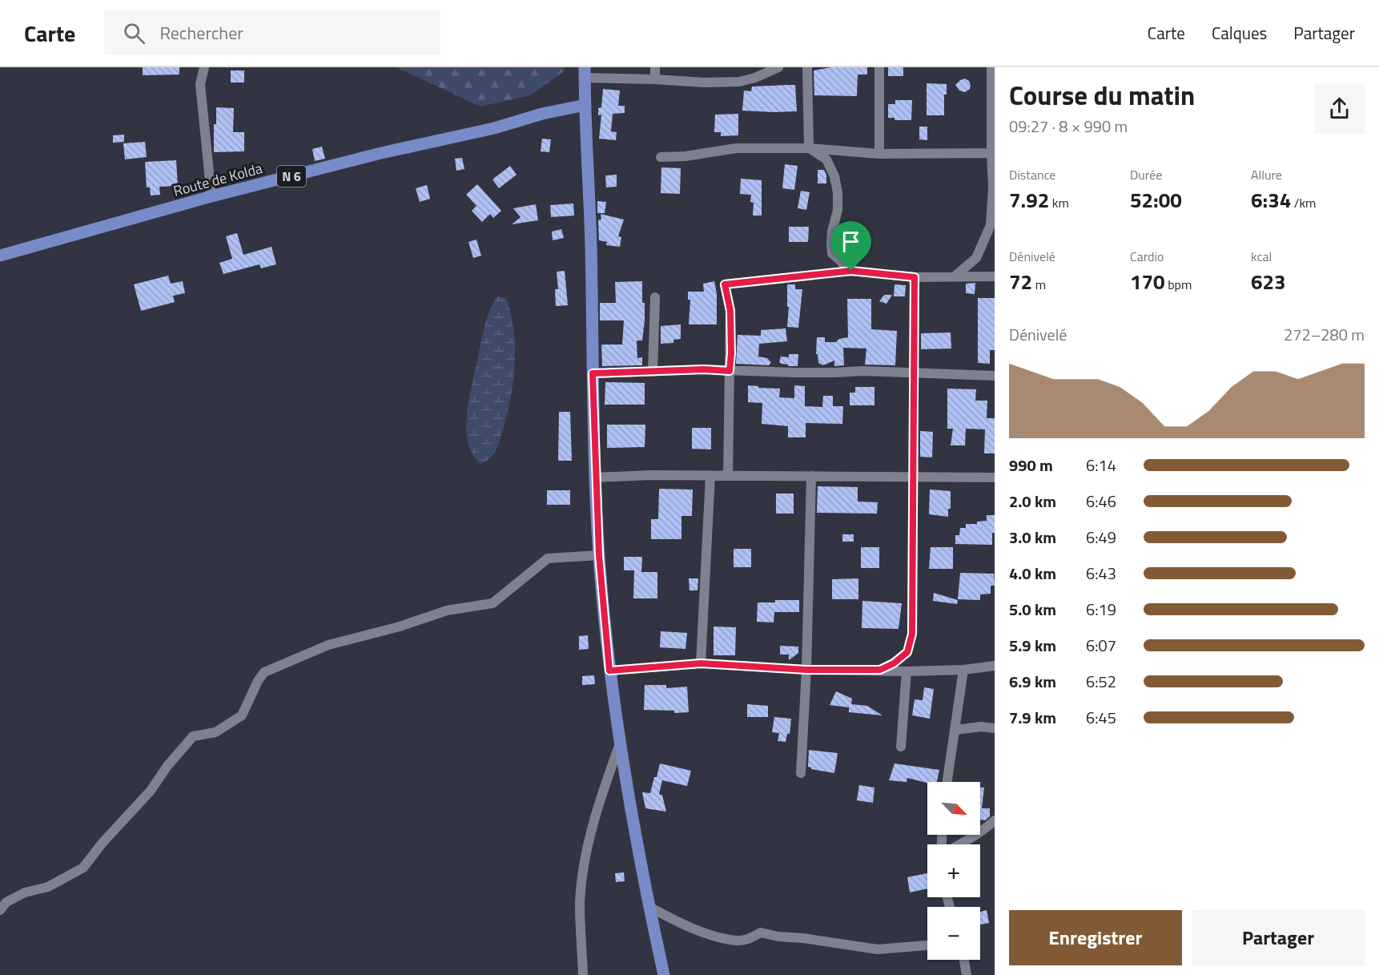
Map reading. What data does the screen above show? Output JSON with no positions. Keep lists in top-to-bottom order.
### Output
{
  "streets": {
    "main road": ["N 6", "Route de Kolda"]
  },
  "north": "bottom right",
  "page": {
    "header": "Carte",
    "search": "Rechercher",
    "nav": ["Carte", "Calques", "Partager"],
    "heading": ["Course du matin", "09:27 · 8 × 990 m"],
    "stats": [
      ["Distance", "7.92 km"],
      ["Durée", "52:00"],
      ["Allure", "6:34 /km"],
      ["Dénivelé", "72 m"],
      ["Cardio", "170 bpm"],
      ["kcal", "623"]
    ],
    "chart": ["Dénivelé", "272–280 m"],
    "list": [
      {
        "name": "990 m",
        "note": "6:14"
      },
      {
        "name": "2.0 km",
        "note": "6:46"
      },
      {
        "name": "3.0 km",
        "note": "6:49"
      },
      {
        "name": "4.0 km",
        "note": "6:43"
      },
      {
        "name": "5.0 km",
        "note": "6:19"
      },
      {
        "name": "5.9 km",
        "note": "6:07"
      },
      {
        "name": "6.9 km",
        "note": "6:52"
      },
      {
        "name": "7.9 km",
        "note": "6:45"
      }
    ],
    "map_buttons": ["+", "−"],
    "buttons": ["Enregistrer", "Partager"]
  }
}
